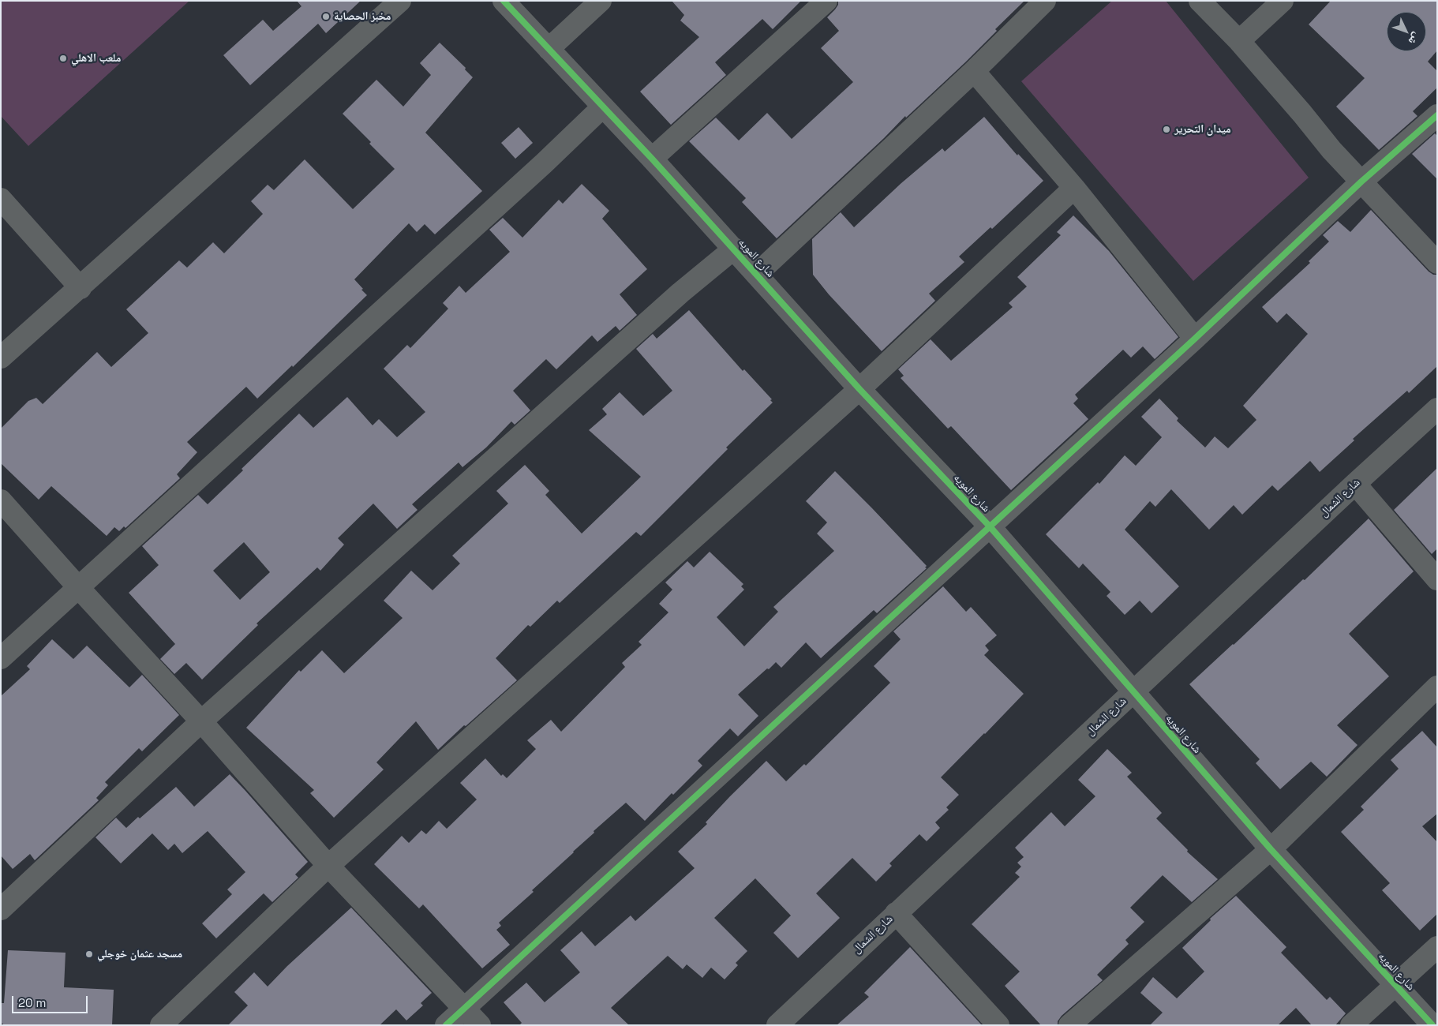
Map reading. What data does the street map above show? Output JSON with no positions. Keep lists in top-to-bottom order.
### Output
{
  "streets": {
    "street": ["شارع المويه", "شارع الشمال"]
  },
  "crossings": [
    ["شارع المويه", "شارع الشمال"]
  ],
  "places": [
    "مخبز الحصاية",
    "ملعب الاهلي",
    "ميدان التحرير",
    "مسجد عثمان خوجلي"
  ],
  "scale_bar": "20 m",
  "north": "bottom right"
}
